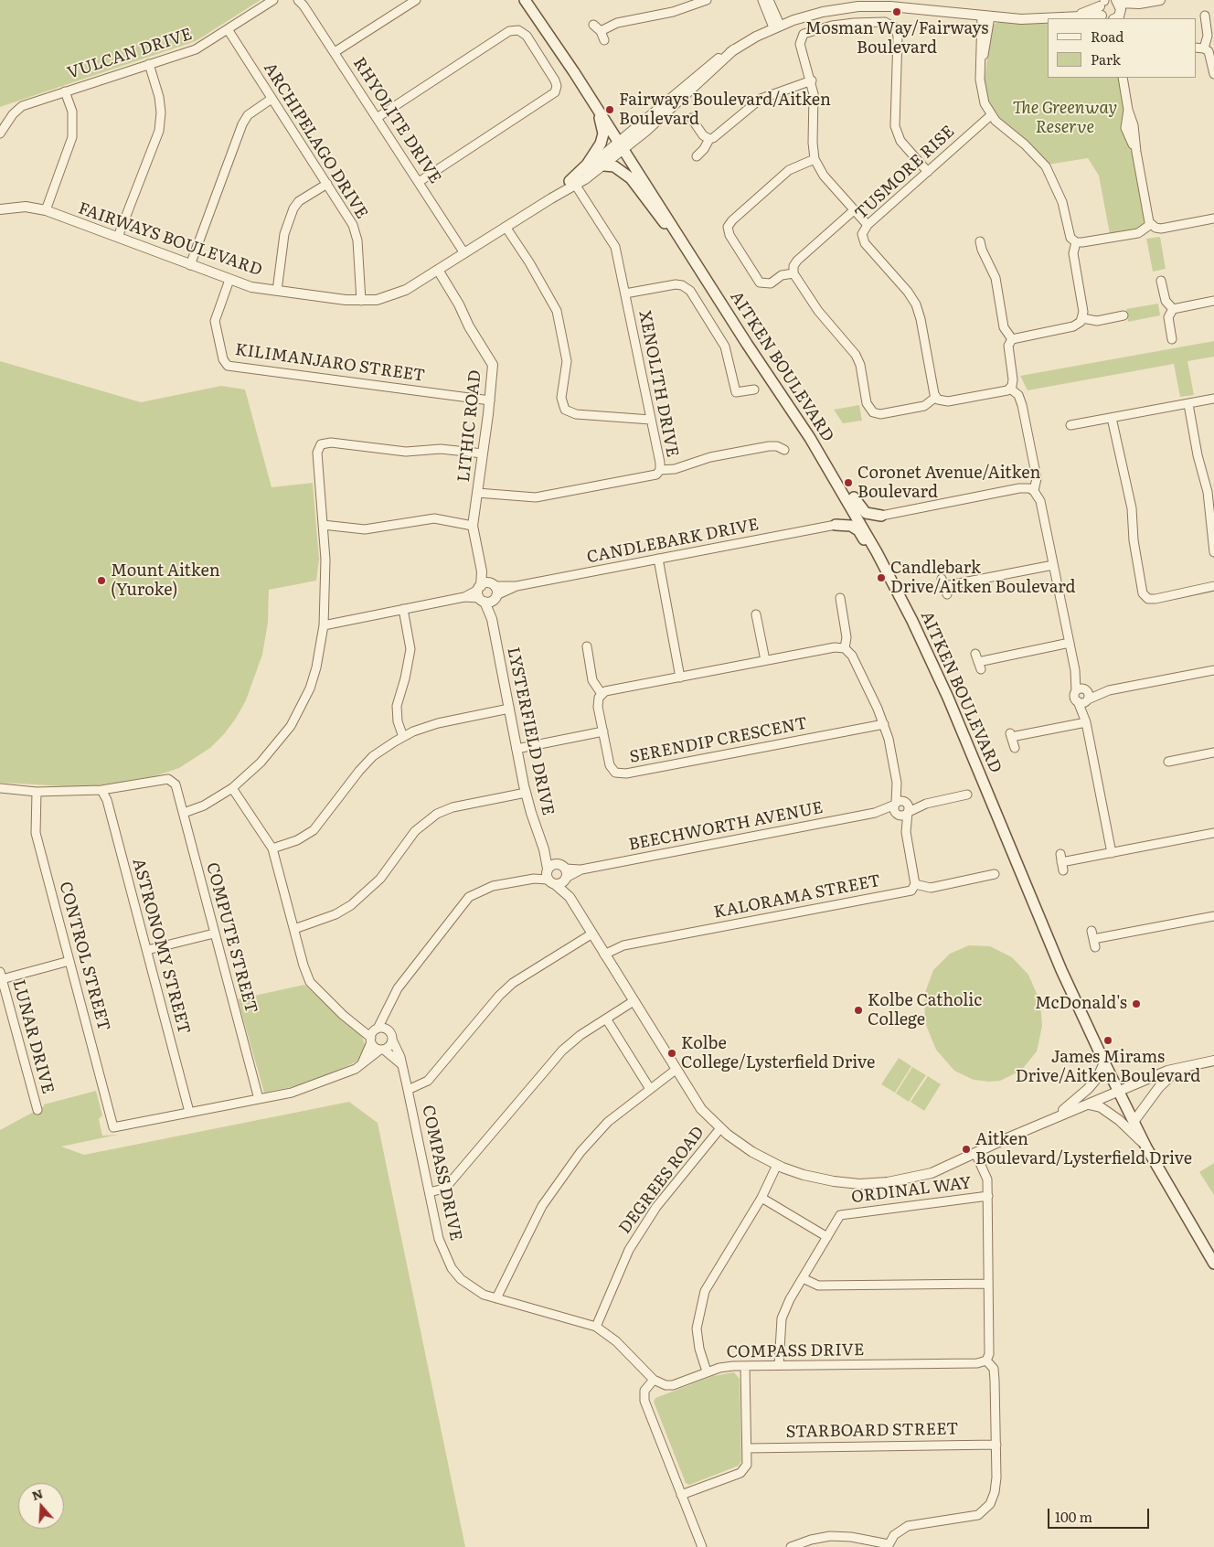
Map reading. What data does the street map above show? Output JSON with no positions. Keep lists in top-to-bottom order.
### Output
{
  "streets": {
    "main road": ["AITKEN BOULEVARD"],
    "street": [
      "VULCAN DRIVE",
      "RHYOLITE DRIVE",
      "ARCHIPELAGO DRIVE",
      "TUSMORE RISE",
      "FAIRWAYS BOULEVARD",
      "KILIMANJARO STREET",
      "XENOLITH DRIVE",
      "LITHIC ROAD",
      "CANDLEBARK DRIVE",
      "LYSTERFIELD DRIVE",
      "SERENDIP CRESCENT",
      "BEECHWORTH AVENUE",
      "KALORAMA STREET",
      "COMPUTE STREET",
      "ASTRONOMY STREET",
      "CONTROL STREET",
      "LUNAR DRIVE",
      "COMPASS DRIVE",
      "DEGREES ROAD",
      "ORDINAL WAY",
      "STARBOARD STREET"
    ]
  },
  "crossings": [
    ["VULCAN DRIVE", "ARCHIPELAGO DRIVE"],
    ["RHYOLITE DRIVE", "FAIRWAYS BOULEVARD"],
    ["ARCHIPELAGO DRIVE", "FAIRWAYS BOULEVARD"],
    ["FAIRWAYS BOULEVARD", "KILIMANJARO STREET"],
    ["FAIRWAYS BOULEVARD", "AITKEN BOULEVARD"],
    ["FAIRWAYS BOULEVARD", "XENOLITH DRIVE"],
    ["FAIRWAYS BOULEVARD", "LITHIC ROAD"],
    ["KILIMANJARO STREET", "LITHIC ROAD"],
    ["XENOLITH DRIVE", "LITHIC ROAD"],
    ["LITHIC ROAD", "CANDLEBARK DRIVE"],
    ["LITHIC ROAD", "LYSTERFIELD DRIVE"],
    ["CANDLEBARK DRIVE", "LYSTERFIELD DRIVE"],
    ["LYSTERFIELD DRIVE", "BEECHWORTH AVENUE"],
    ["COMPUTE STREET", "ASTRONOMY STREET"],
    ["ASTRONOMY STREET", "CONTROL STREET"],
    ["COMPASS DRIVE", "DEGREES ROAD"],
    ["COMPASS DRIVE", "ORDINAL WAY"]
  ],
  "parks": ["The Greenway Reserve"],
  "places": [
    "Mosman Way/Fairways Boulevard",
    "Fairways Boulevard/Aitken Boulevard",
    "Coronet Avenue/Aitken Boulevard",
    "Candlebark Drive/Aitken Boulevard",
    "Mount Aitken (Yuroke)",
    "McDonald's",
    "Kolbe Catholic College",
    "James Mirams Drive/Aitken Boulevard",
    "Kolbe College/Lysterfield Drive",
    "Aitken Boulevard/Lysterfield Drive"
  ],
  "legend": ["Road", "Park"],
  "scale_bar": "100 m",
  "north": "top"
}
